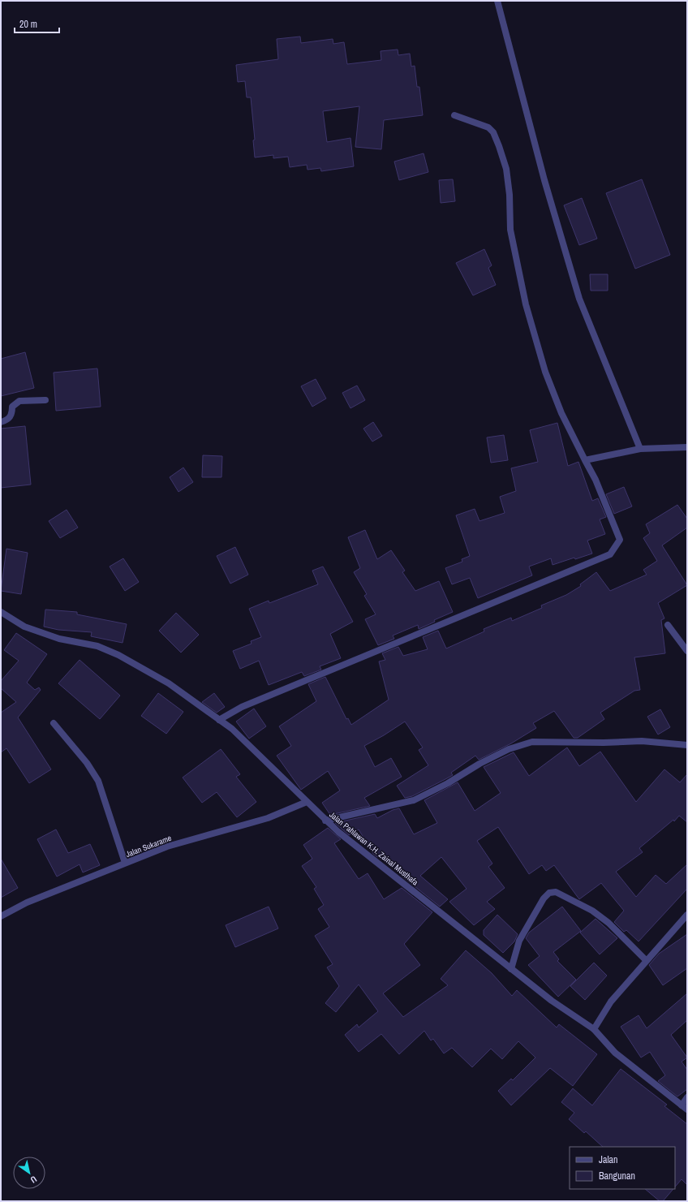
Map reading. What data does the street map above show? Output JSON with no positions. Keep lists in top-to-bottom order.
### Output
{
  "streets": {
    "street": ["Jalan Sukarame", "Jalan Pahlawan K.H. Zainal Musthafa"]
  },
  "crossings": [
    ["Jalan Sukarame", "Jalan Pahlawan K.H. Zainal Musthafa"]
  ],
  "legend": ["Jalan", "Bangunan"],
  "scale_bar": "20 m",
  "north": "bottom right"
}
